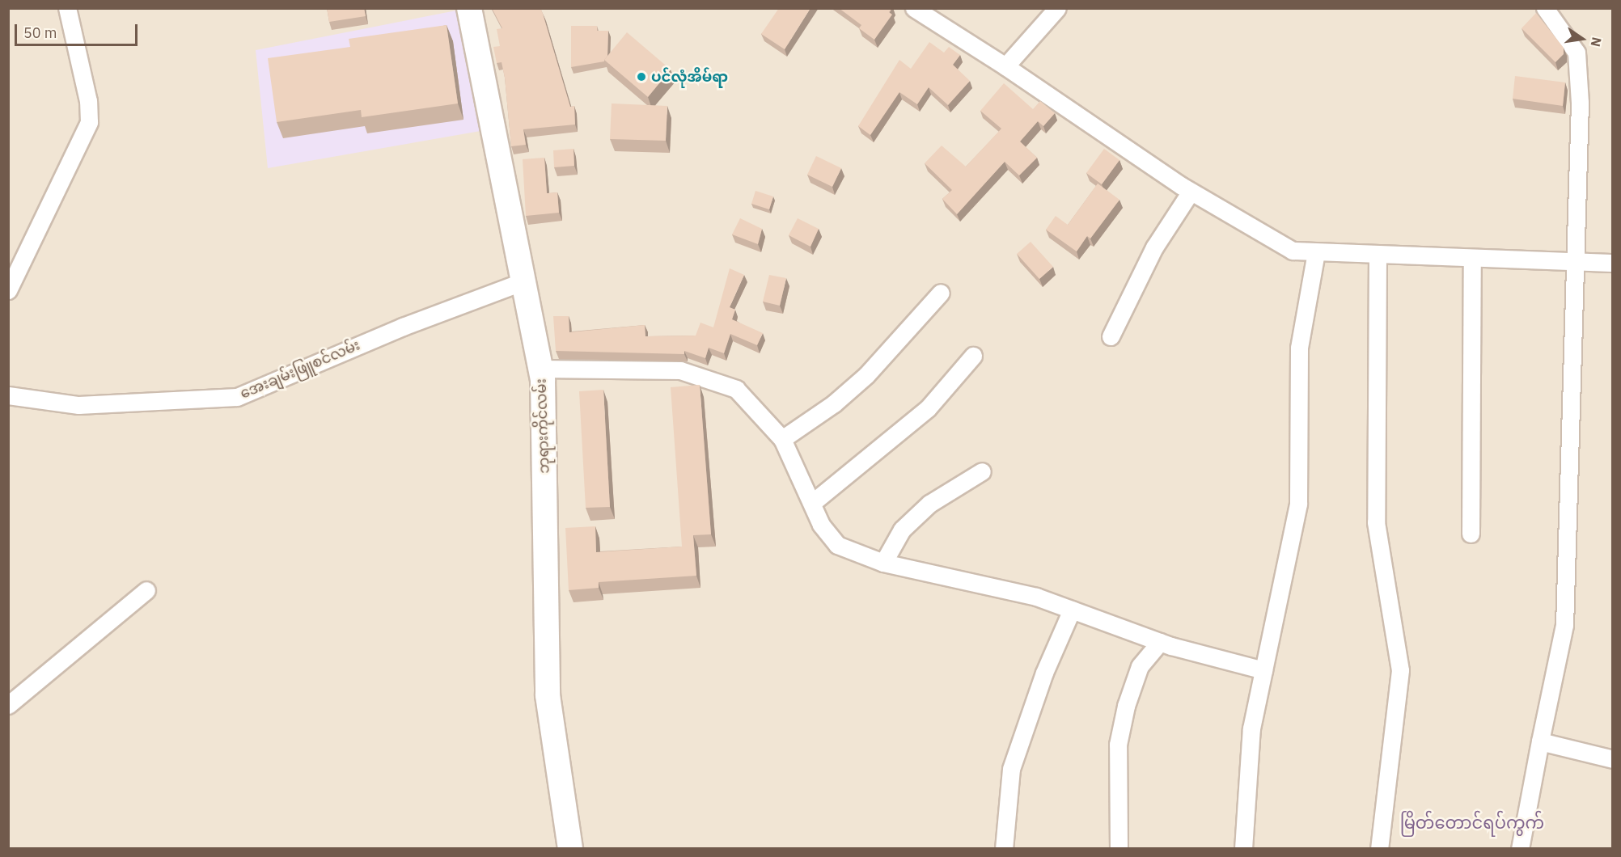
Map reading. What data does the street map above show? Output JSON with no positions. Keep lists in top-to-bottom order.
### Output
{
  "streets": {
    "street": ["အေးချမ်းဖြူစင်လမ်း", "ဘုရားကိုင်လမ်း"]
  },
  "crossings": [
    ["အေးချမ်းဖြူစင်လမ်း", "ဘုရားကိုင်လမ်း"]
  ],
  "districts": ["မြိတ်တောင်ရပ်ကွက်"],
  "places": ["ပင်လုံအိမ်ရာ"],
  "scale_bar": "50 m",
  "north": "right"
}
